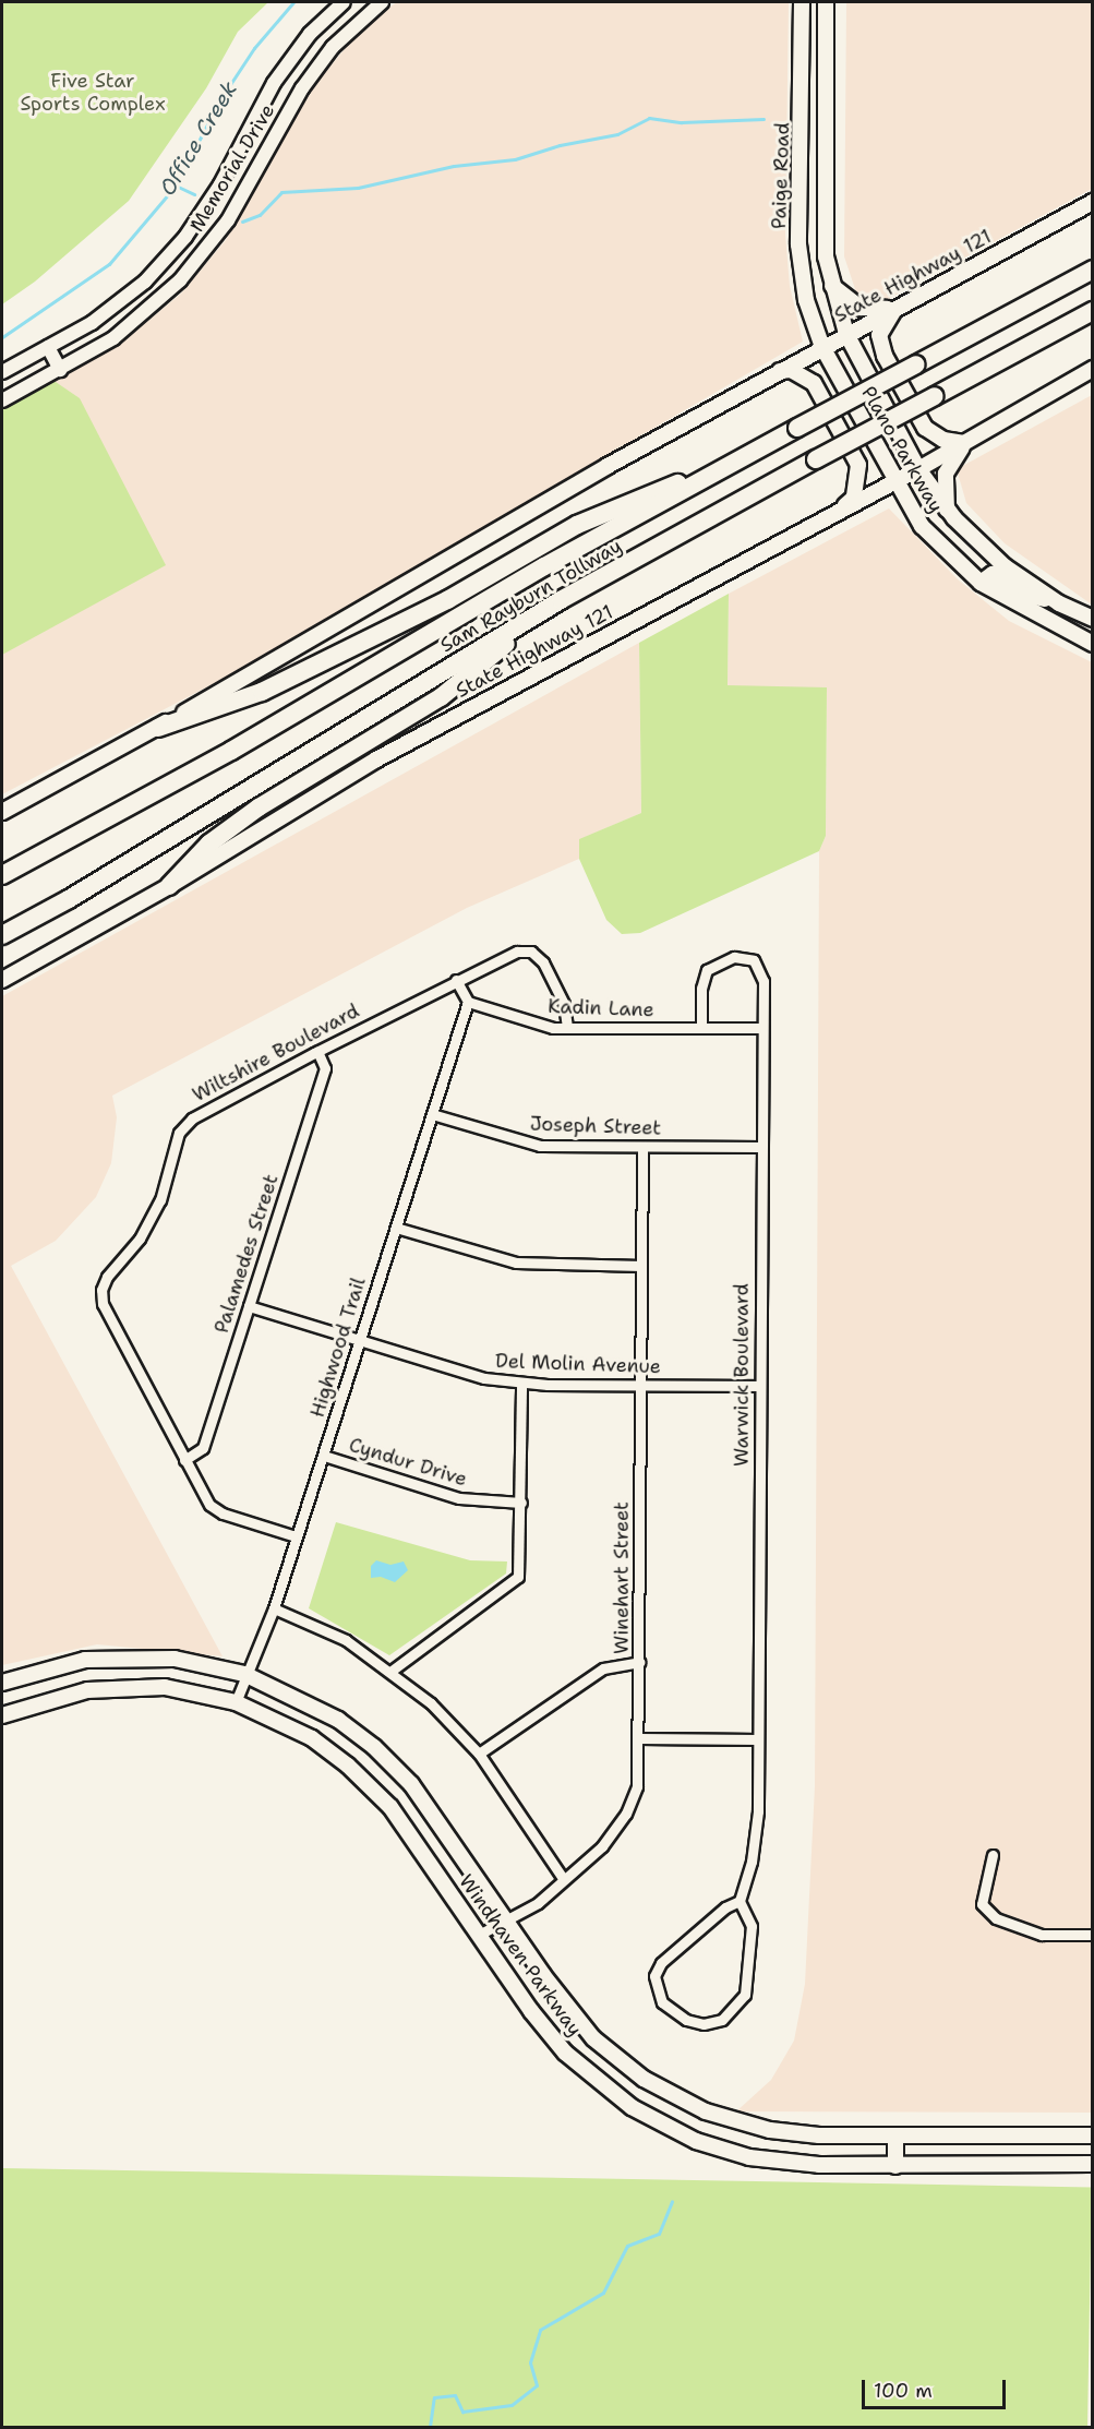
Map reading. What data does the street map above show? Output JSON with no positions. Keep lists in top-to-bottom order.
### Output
{
  "streets": {
    "highway": ["Sam Rayburn Tollway"],
    "main road": [
      "Paige Road",
      "State Highway 121",
      "Plano Parkway",
      "Windhaven Parkway"
    ],
    "street": [
      "Memorial Drive",
      "Kadin Lane",
      "Wiltshire Boulevard",
      "Joseph Street",
      "Palamedes Street",
      "Highwood Trail",
      "Del Molin Avenue",
      "Warwick Boulevard",
      "Cyndur Drive",
      "Winehart Street"
    ]
  },
  "crossings": [
    ["Paige Road", "State Highway 121"],
    ["Paige Road", "Plano Parkway"],
    ["State Highway 121", "Plano Parkway"],
    ["Kadin Lane", "Wiltshire Boulevard"],
    ["Kadin Lane", "Highwood Trail"],
    ["Kadin Lane", "Warwick Boulevard"],
    ["Wiltshire Boulevard", "Palamedes Street"],
    ["Wiltshire Boulevard", "Highwood Trail"],
    ["Joseph Street", "Highwood Trail"],
    ["Joseph Street", "Warwick Boulevard"],
    ["Joseph Street", "Winehart Street"],
    ["Palamedes Street", "Del Molin Avenue"],
    ["Highwood Trail", "Del Molin Avenue"],
    ["Highwood Trail", "Cyndur Drive"],
    ["Highwood Trail", "Windhaven Parkway"],
    ["Del Molin Avenue", "Warwick Boulevard"],
    ["Del Molin Avenue", "Winehart Street"],
    ["Winehart Street", "Windhaven Parkway"]
  ],
  "water": ["Office Creek"],
  "parks": ["Five Star Sports Complex"],
  "scale_bar": "100 m"
}
